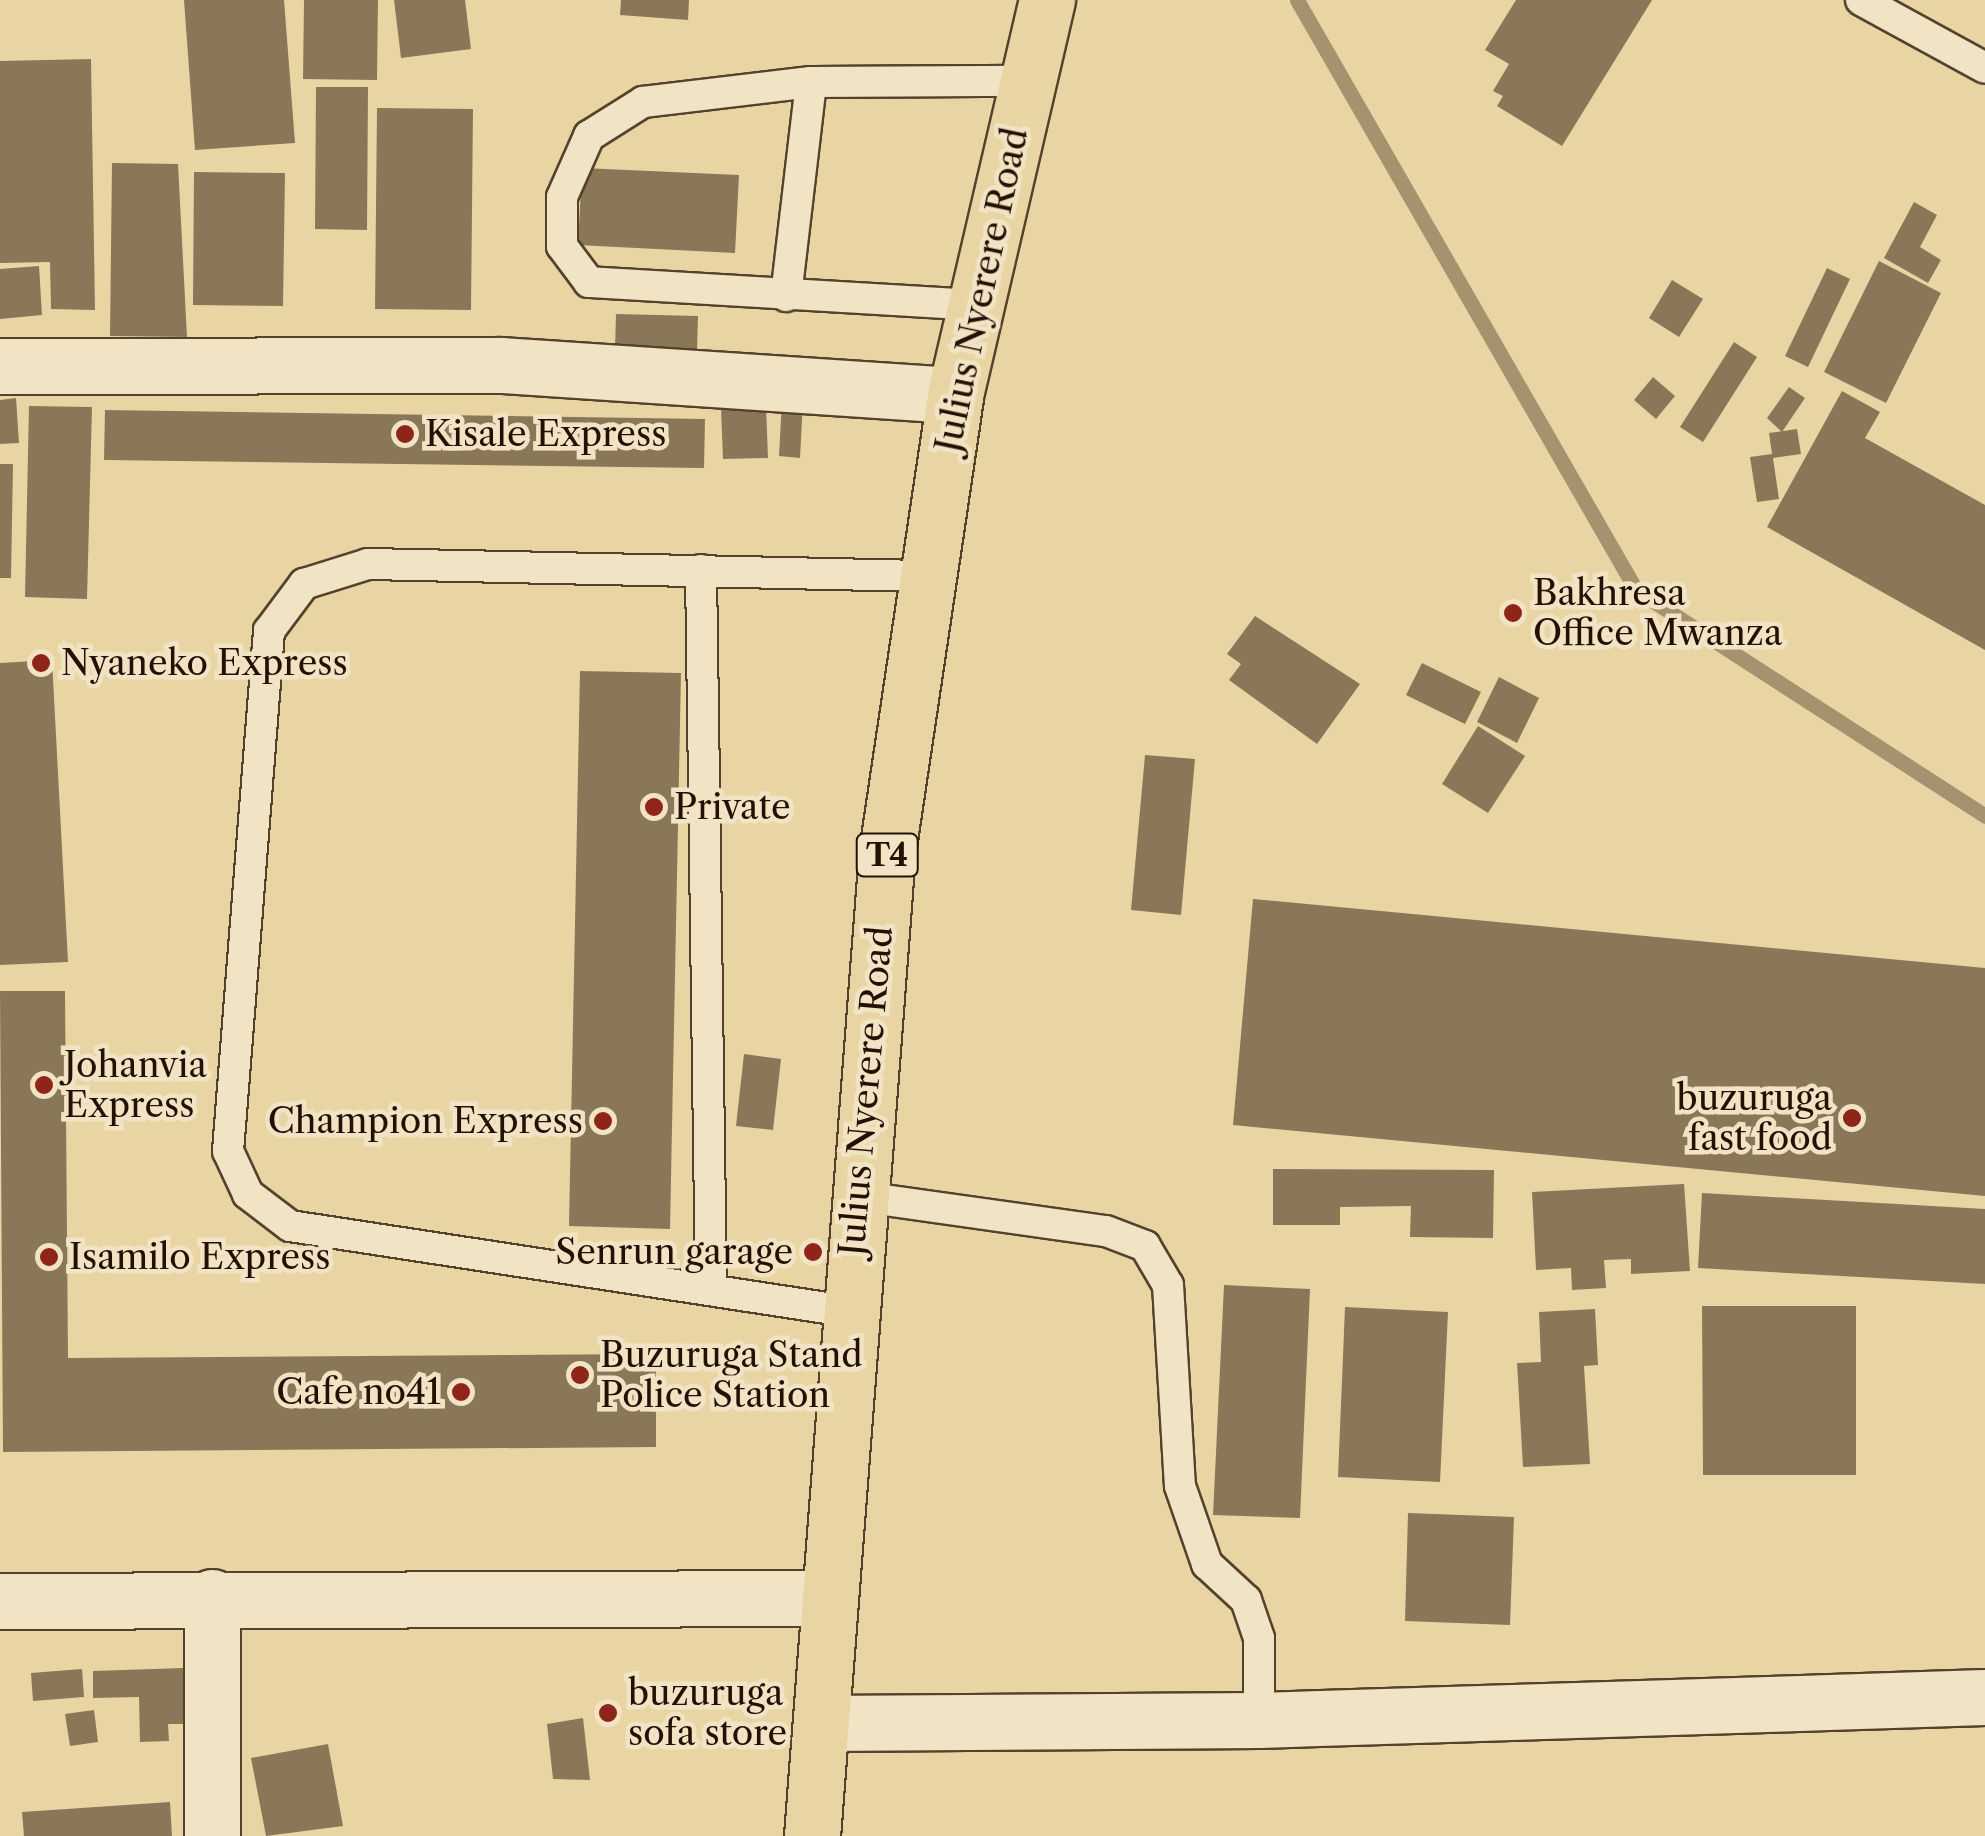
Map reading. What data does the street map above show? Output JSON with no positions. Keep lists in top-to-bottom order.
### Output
{
  "streets": {
    "highway": ["Julius Nyerere Road", "T4"]
  },
  "places": [
    "Kisale Express",
    "Bakhresa Office Mwanza",
    "Nyaneko Express",
    "Private",
    "Johanvia Express",
    "buzuruga fast food",
    "Champion Express",
    "Senrun garage",
    "Isamilo Express",
    "Buzuruga Stand Police Station",
    "Cafe no41",
    "buzuruga sofa store"
  ]
}
